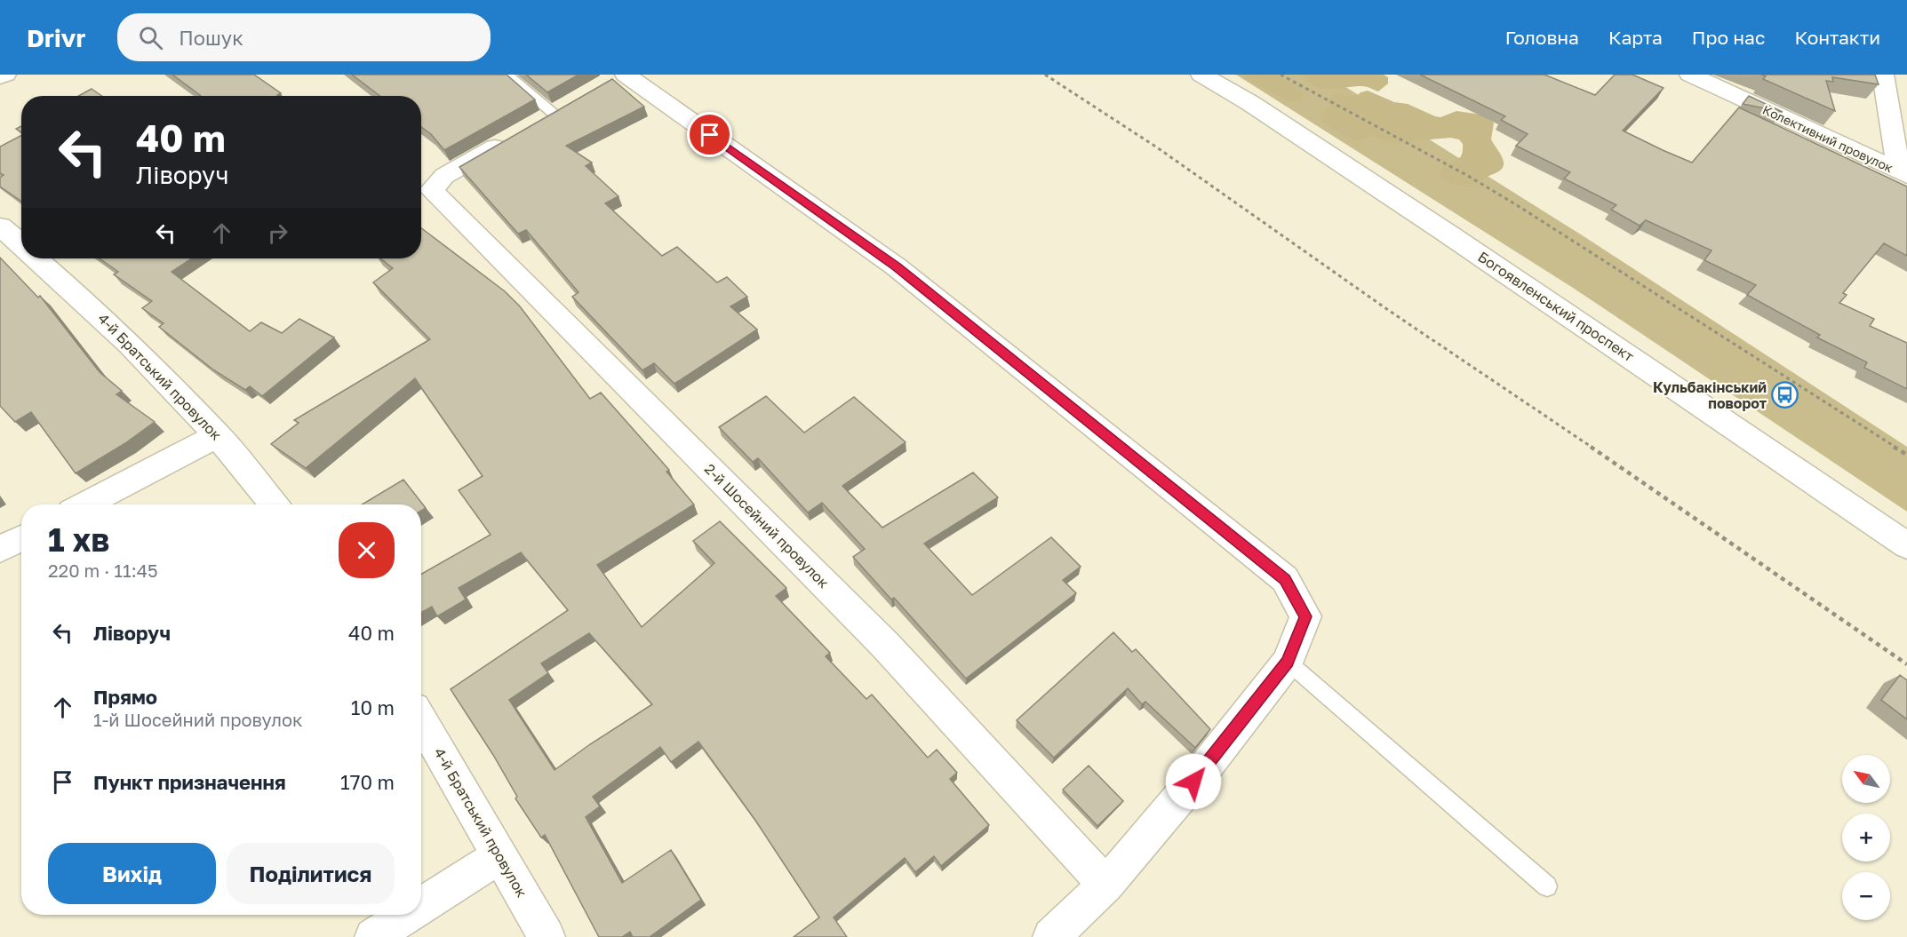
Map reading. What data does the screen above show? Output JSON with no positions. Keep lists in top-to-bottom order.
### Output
{
  "streets": {
    "street": [
      "Колективний провулок",
      "Богоявленський проспект",
      "4-й Братський провулок",
      "2-й Шосейний провулок"
    ]
  },
  "places": {
    "bus stop": ["Кульбакінський поворот"]
  },
  "north": "top left",
  "page": {
    "header": "Drivr",
    "search": "Пошук",
    "nav": [
      "Головна",
      "Карта",
      "Про нас",
      "Контакти"
    ],
    "turn": ["40 m", "Ліворуч"],
    "heading": ["1 хв", "220 m · 11:45"],
    "list": [
      {
        "name": "Ліворуч",
        "value": "40 m"
      },
      {
        "name": "Прямо",
        "note": "1-й Шосейний провулок",
        "value": "10 m"
      },
      {
        "name": "Пункт призначення",
        "value": "170 m"
      }
    ],
    "map_buttons": ["+", "−"],
    "buttons": ["Вихід", "Поділитися"]
  }
}
